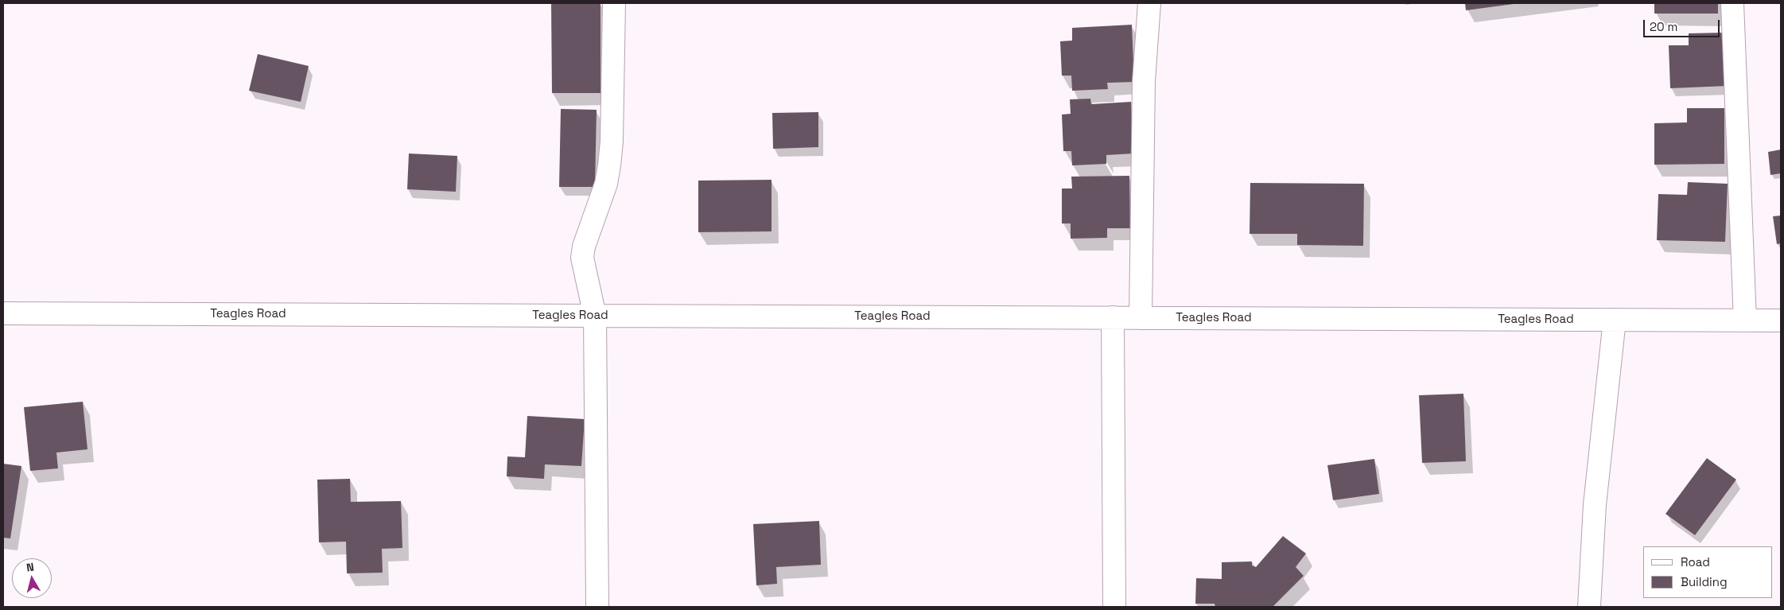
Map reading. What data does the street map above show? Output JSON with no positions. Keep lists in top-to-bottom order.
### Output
{
  "streets": {
    "street": ["Teagles Road"]
  },
  "legend": ["Road", "Building"],
  "scale_bar": "20 m",
  "north": "top"
}
